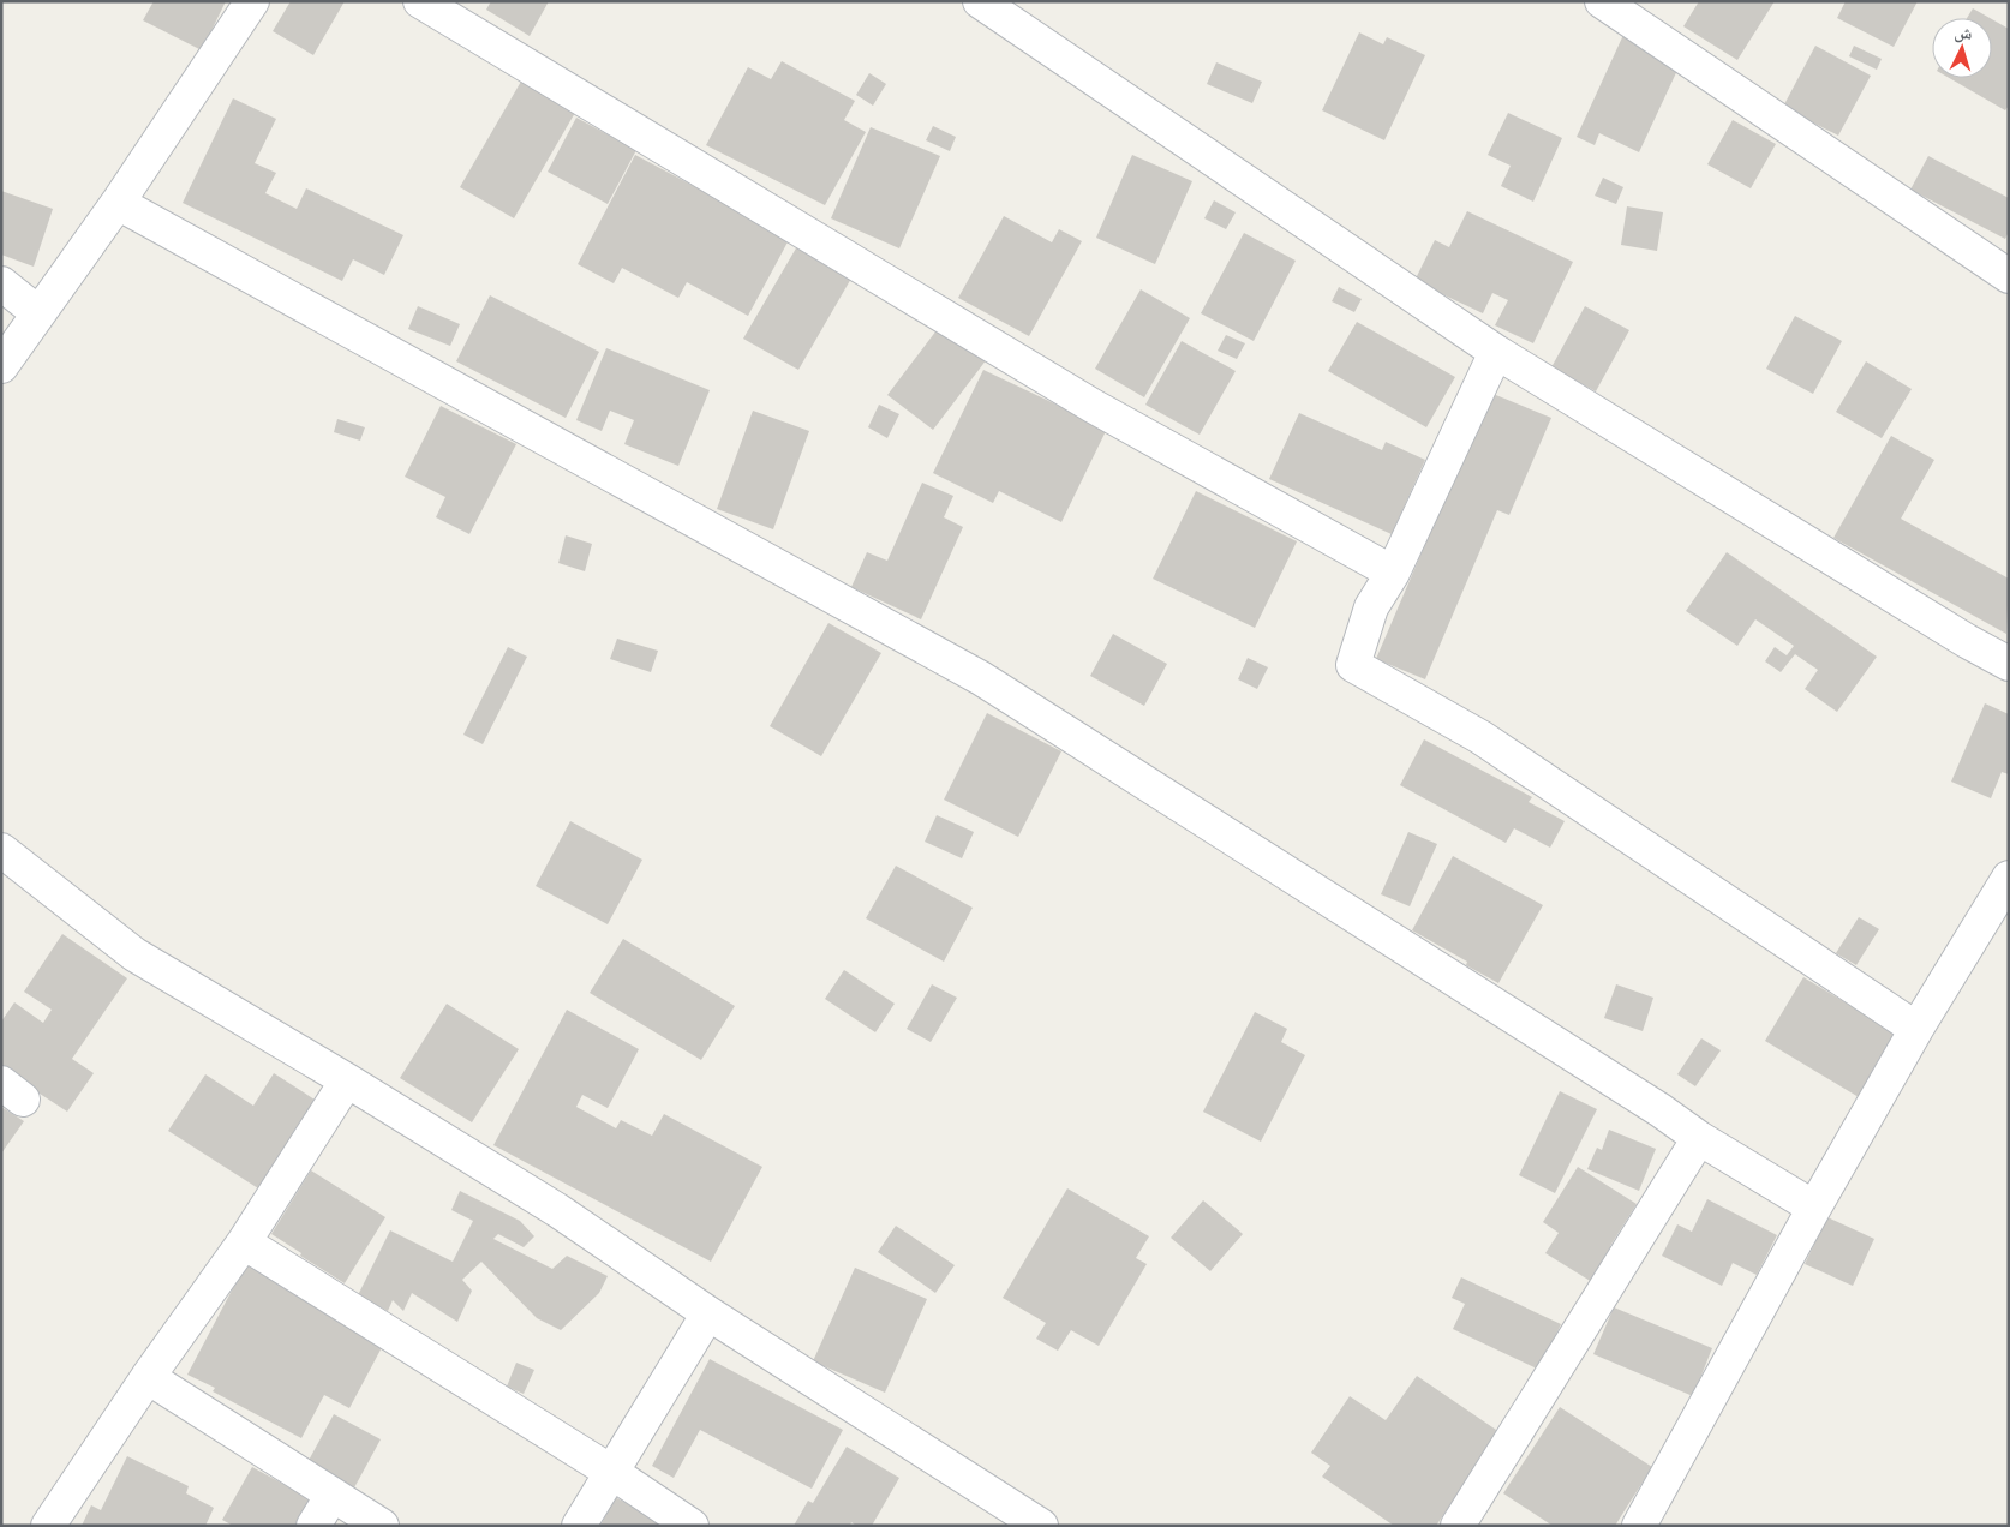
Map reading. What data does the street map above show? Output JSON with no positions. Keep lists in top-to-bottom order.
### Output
{
  "north": "top"
}
